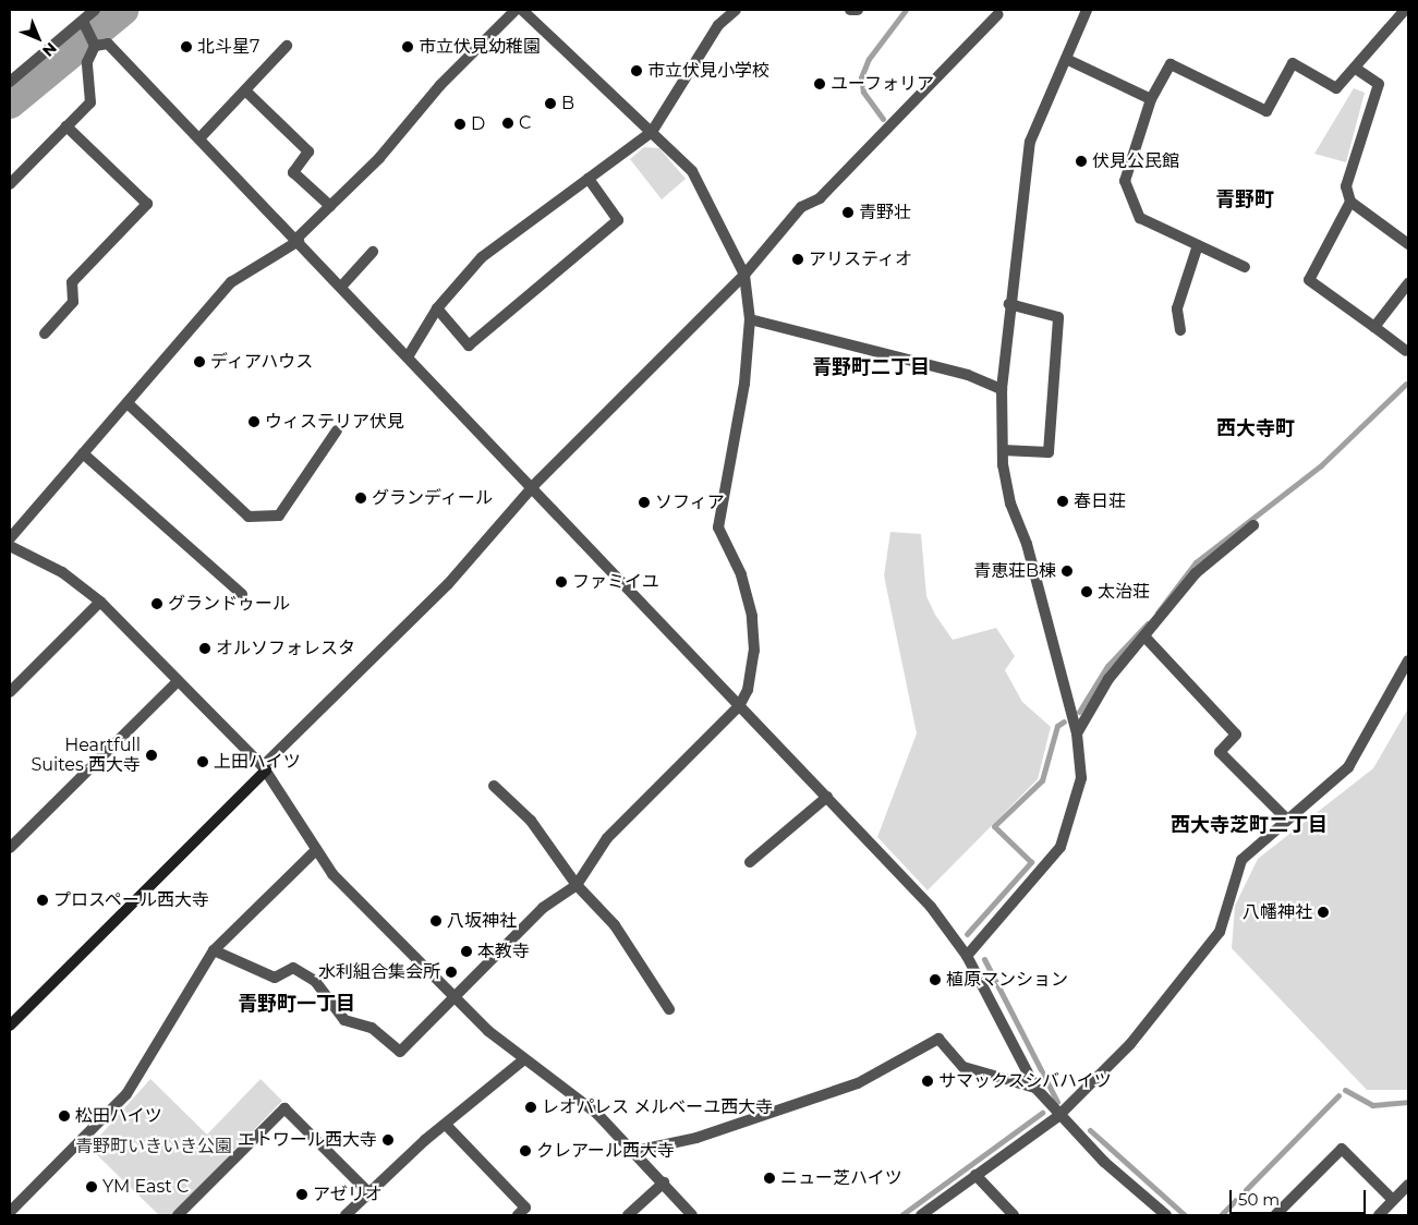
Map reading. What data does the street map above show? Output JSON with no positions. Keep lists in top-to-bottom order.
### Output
{
  "districts": [
    "青野町",
    "青野町二丁目",
    "西大寺町",
    "西大寺芝町二丁目",
    "青野町一丁目"
  ],
  "parks": ["青野町いきいき公園"],
  "places": [
    "北斗星7",
    "市立伏見幼稚園",
    "市立伏見小学校",
    "ユーフォリア",
    "B",
    "C",
    "D",
    "伏見公民館",
    "青野壮",
    "アリスティオ",
    "ディアハウス",
    "ウィステリア伏見",
    "グランディール",
    "春日荘",
    "ソフィア",
    "青恵荘B棟",
    "ファミイユ",
    "太治荘",
    "グランドゥール",
    "オルソフォレスタ",
    "Heartfull Suites 西大寺",
    "上田ハイツ",
    "プロスペール西大寺",
    "八幡神社",
    "八坂神社",
    "本教寺",
    "水利組合集会所",
    "植原マンション",
    "サマックスシバハイツ",
    "レオパレス メルベーユ西大寺",
    "松田ハイツ",
    "エトワール西大寺",
    "クレアール西大寺",
    "ニュー芝ハイツ",
    "YM East C",
    "アゼリオ"
  ],
  "scale_bar": "50 m",
  "north": "bottom right"
}
